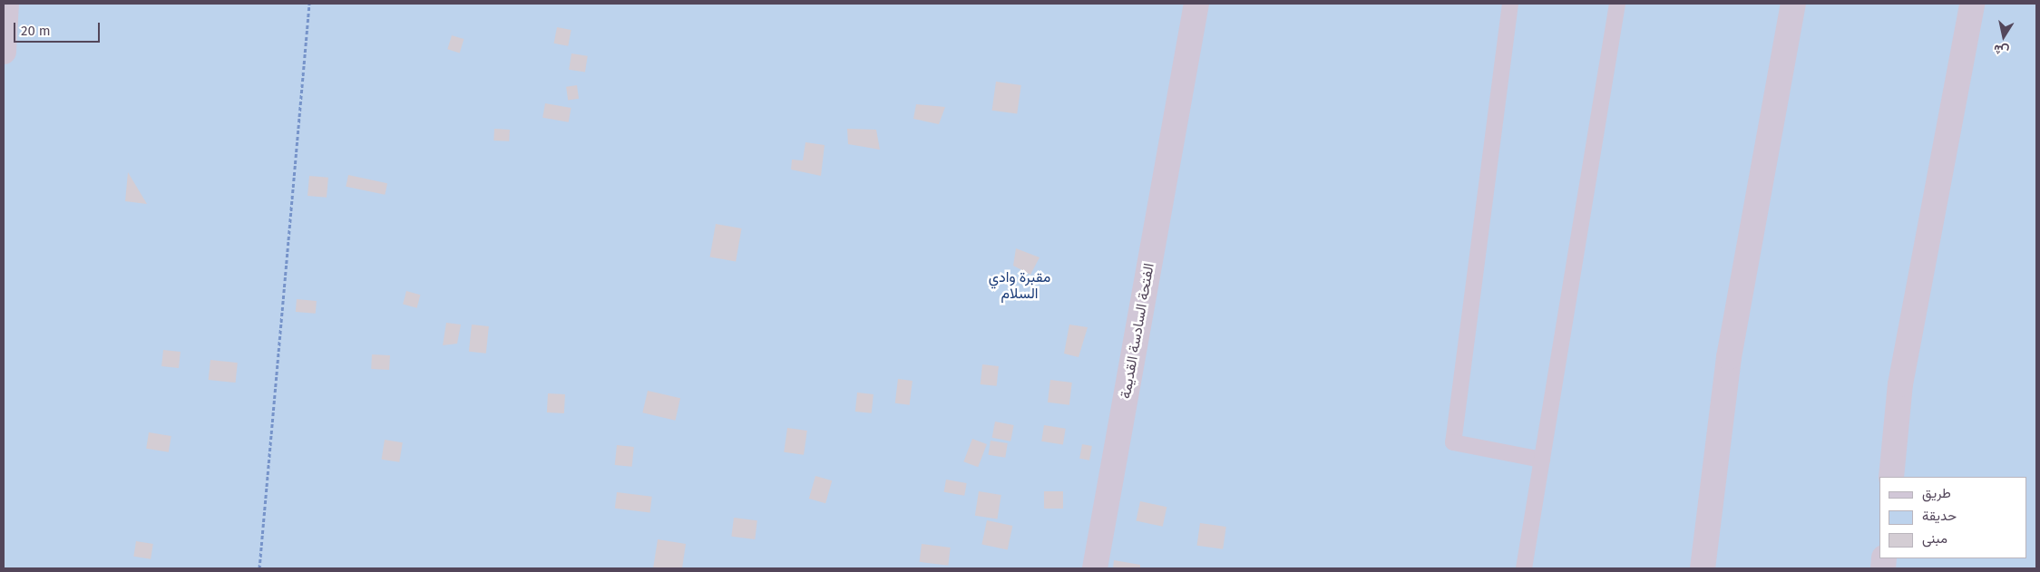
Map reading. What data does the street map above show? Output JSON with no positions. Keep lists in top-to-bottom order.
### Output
{
  "streets": {
    "street": ["الفتحة السادسة القديمة"]
  },
  "parks": ["مقبرة وادي السلام"],
  "legend": ["طريق", "حديقة", "مبنى"],
  "scale_bar": "20 m",
  "north": "bottom"
}
